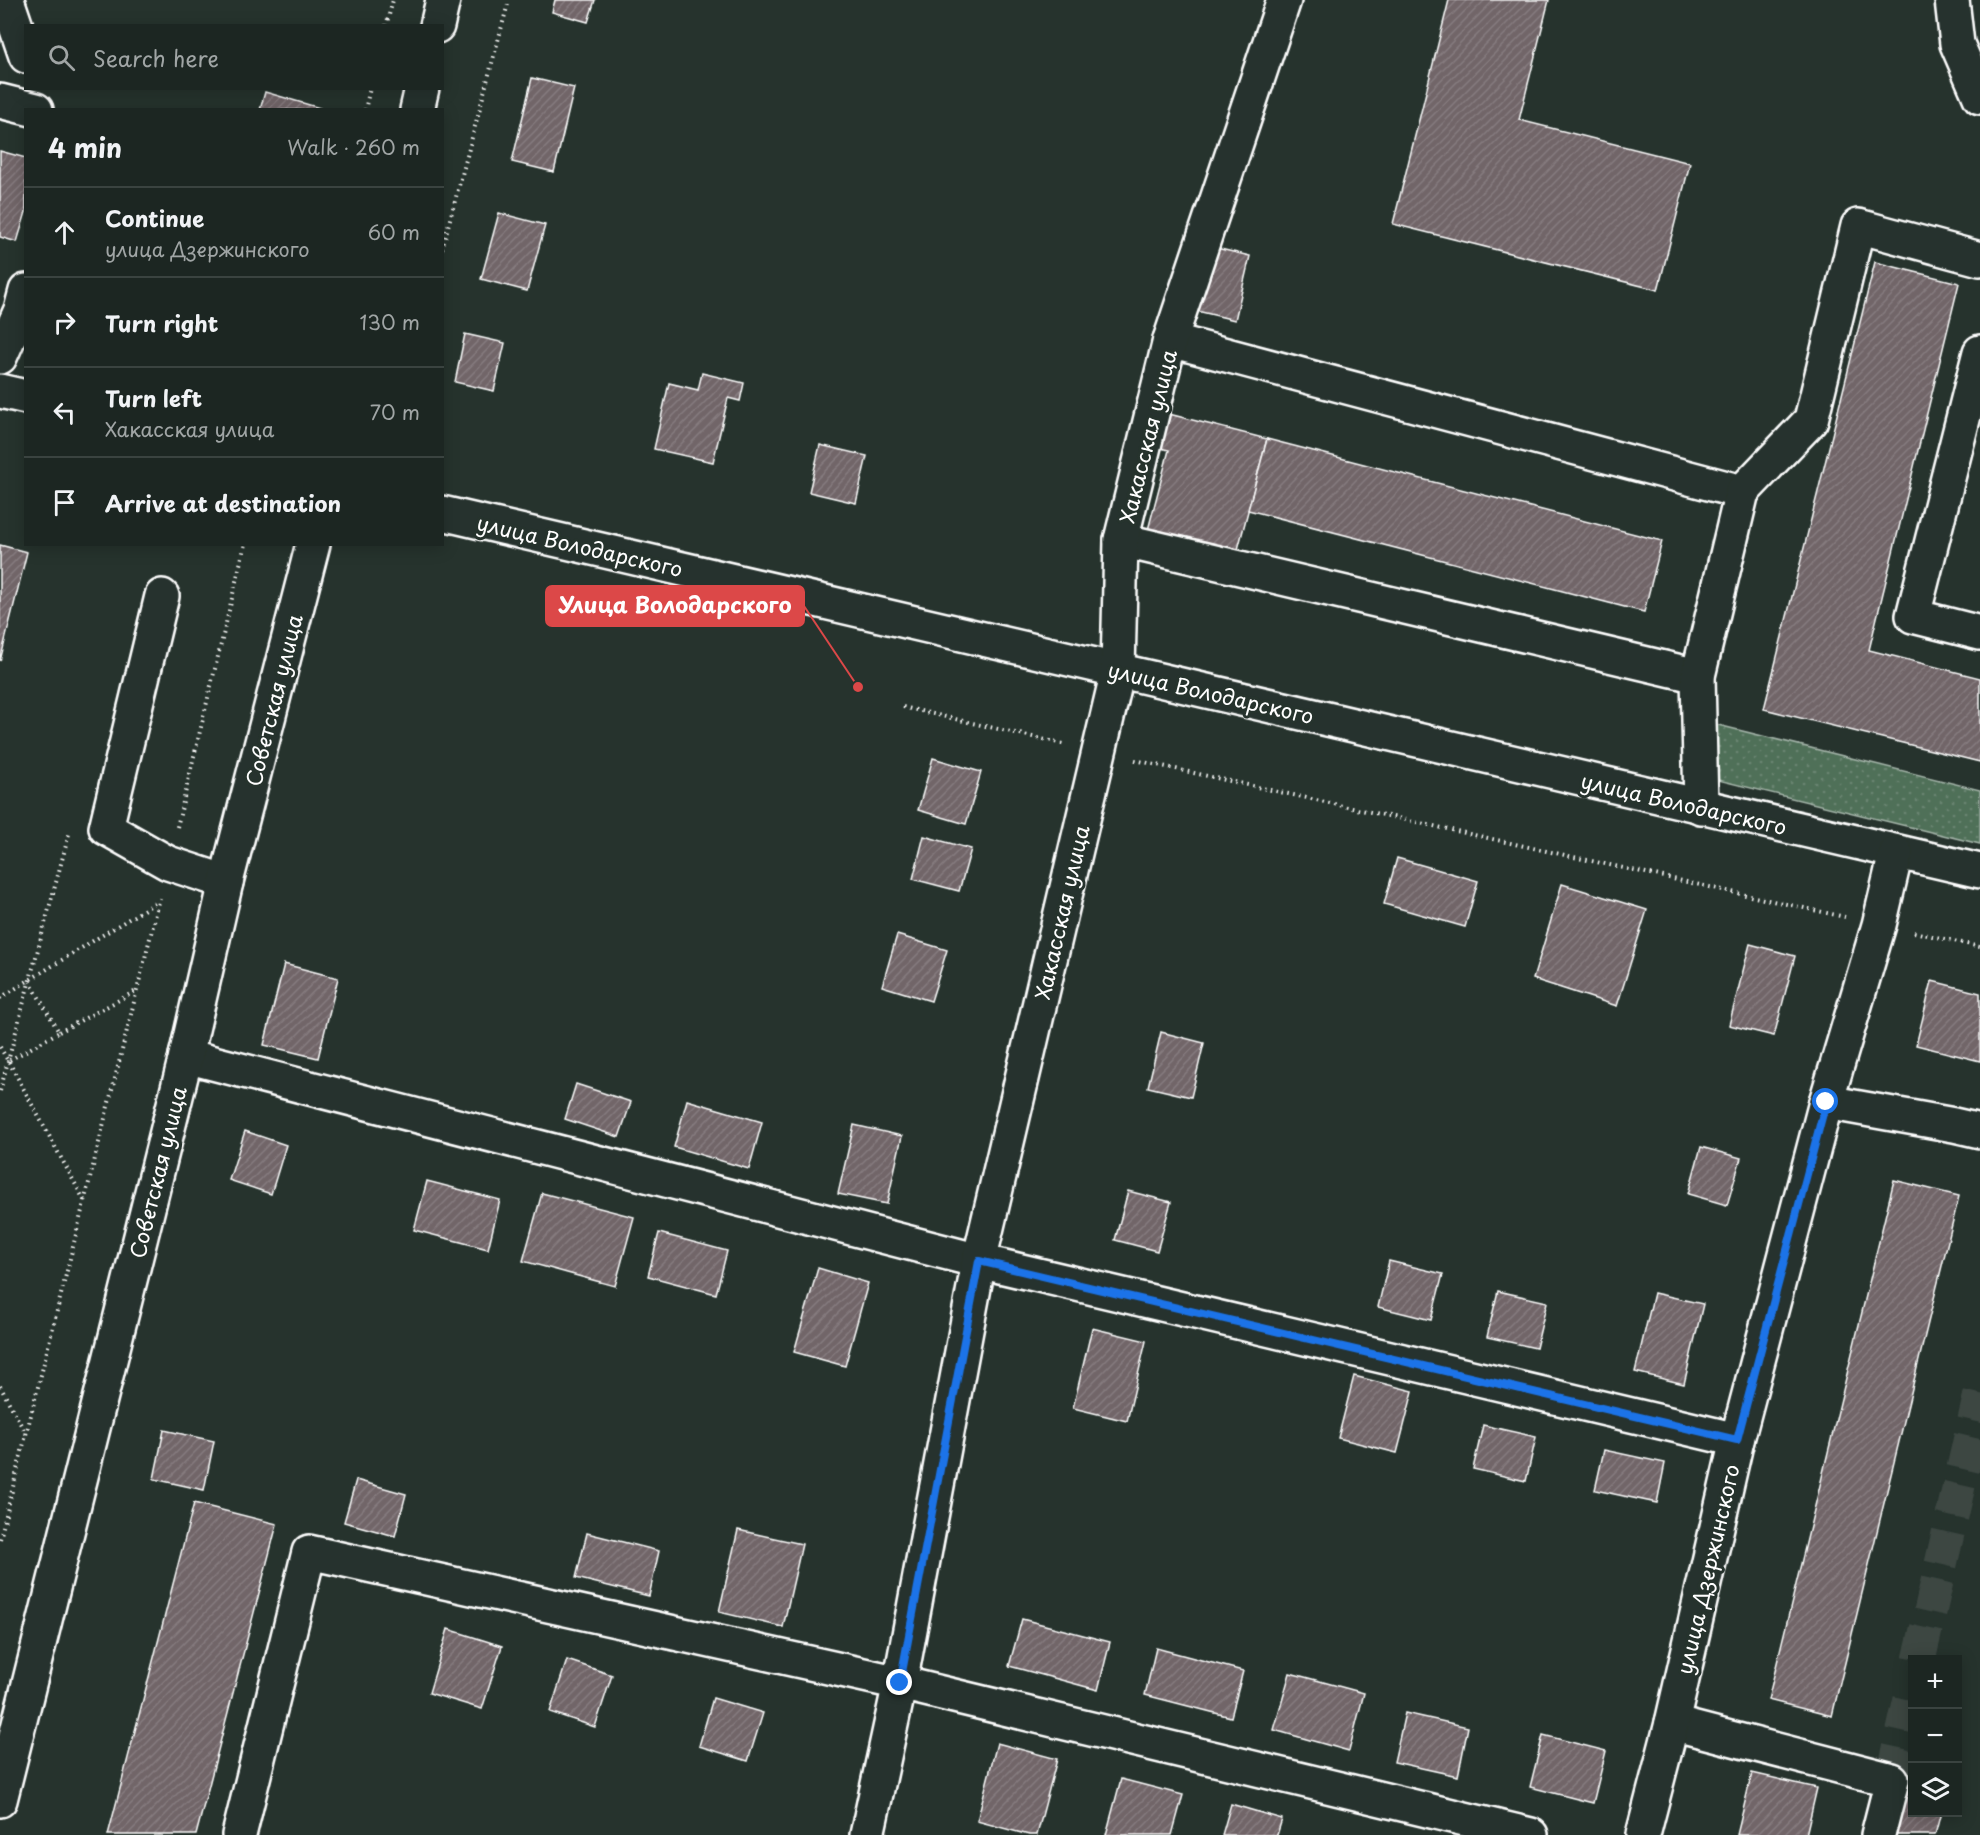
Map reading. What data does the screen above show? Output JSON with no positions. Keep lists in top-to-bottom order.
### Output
{
  "streets": {
    "street": [
      "Хакасская улица",
      "улица Володарского",
      "Советская улица",
      "улица Дзержинского"
    ]
  },
  "crossings": [
    ["Хакасская улица", "улица Володарского"],
    ["улица Володарского", "улица Дзержинского"]
  ],
  "places": ["Улица Володарского"],
  "page": {
    "search": "Search here",
    "heading": ["4 min", "Walk · 260 m"],
    "list": [
      ["Continue", "улица Дзержинского", "60 m"],
      ["Turn right", "130 m"],
      ["Turn left", "Хакасская улица", "70 m"],
      "Arrive at destination"
    ],
    "map_buttons": ["+", "−"]
  }
}
